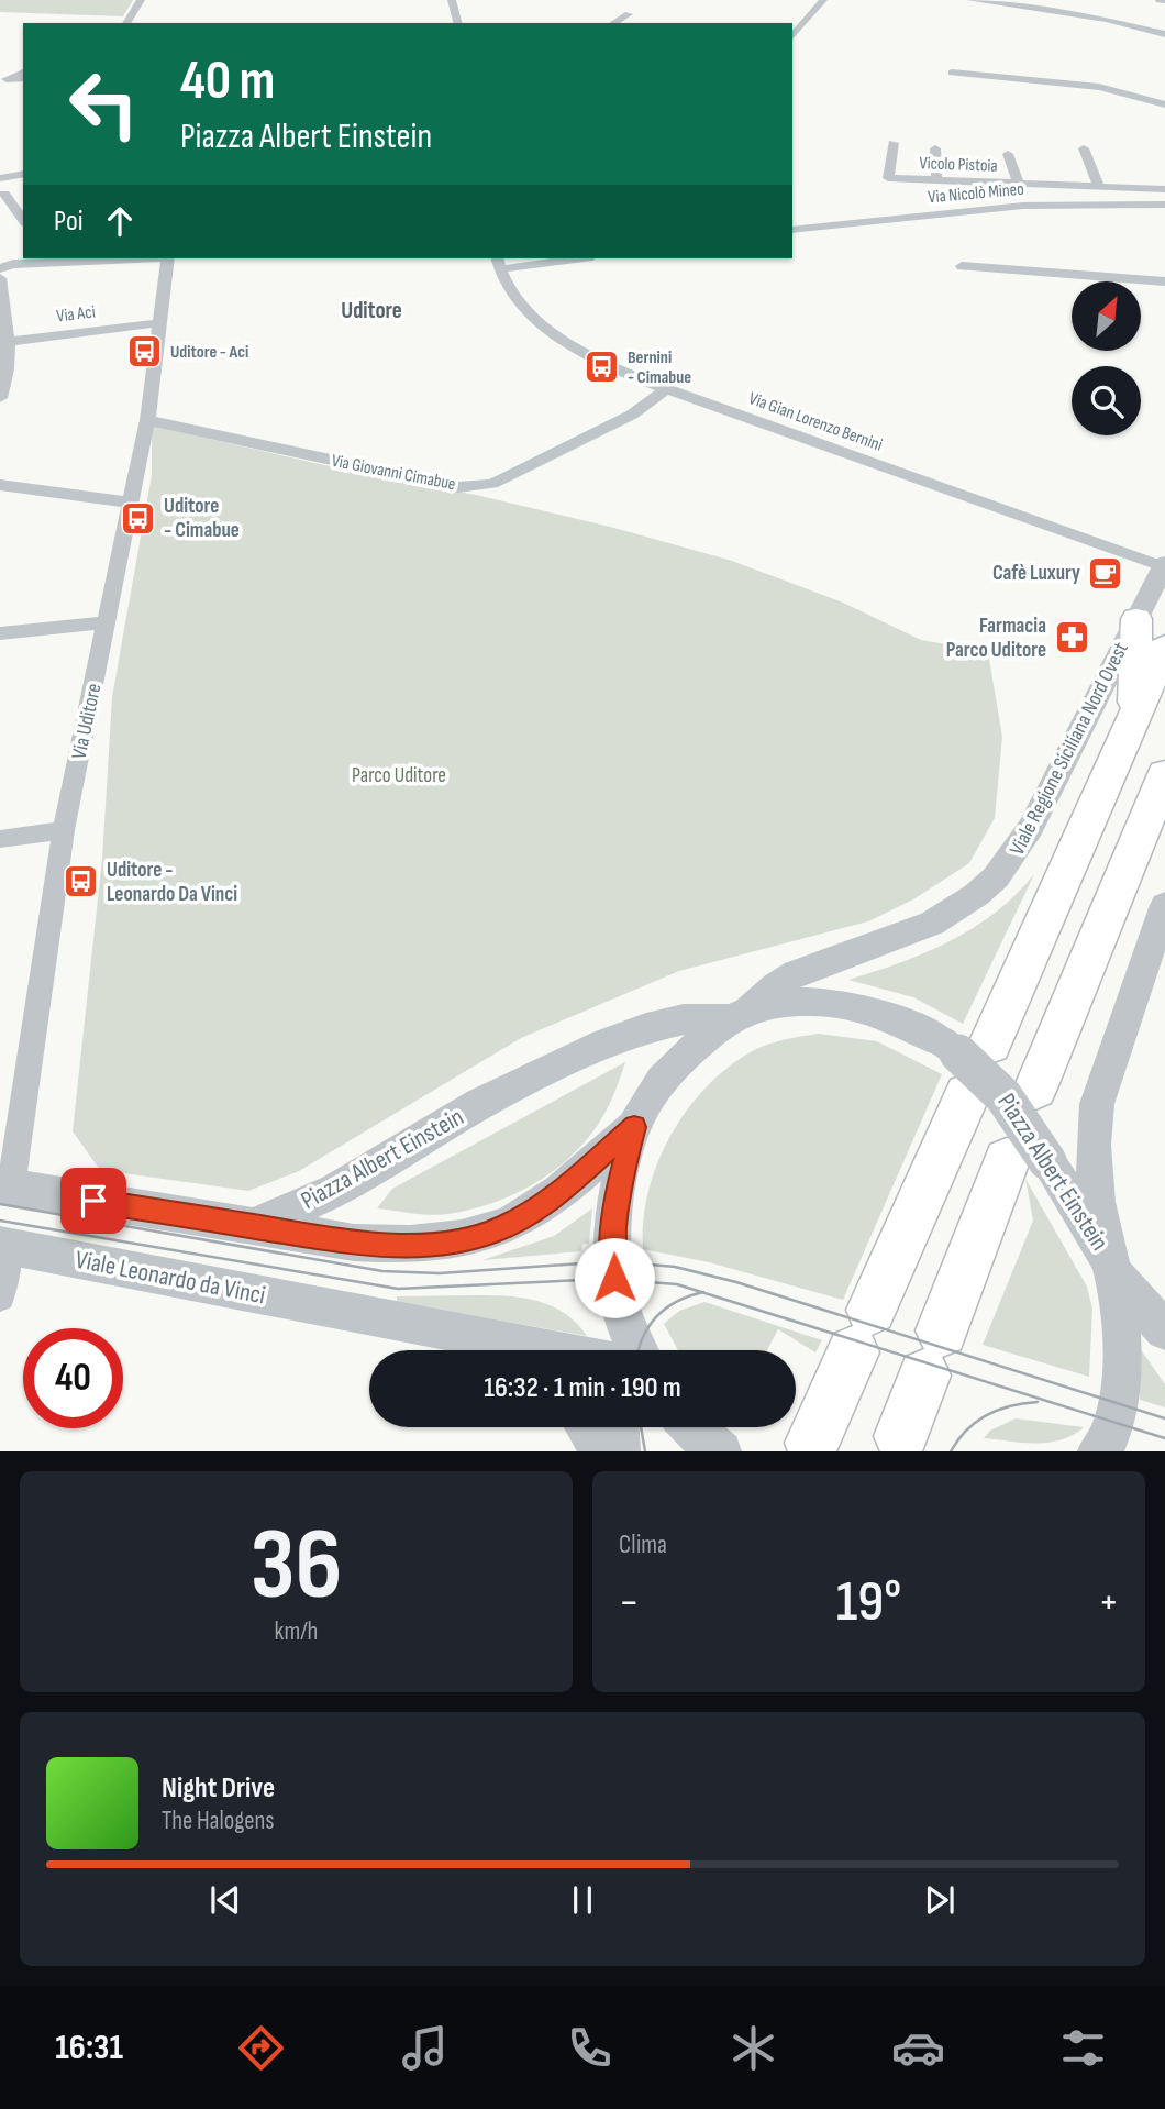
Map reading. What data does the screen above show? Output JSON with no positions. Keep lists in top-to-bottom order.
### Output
{
  "streets": {
    "main road": ["Viale Regione Siciliana Nord Ovest"],
    "street": [
      "Vicolo Pistoia",
      "Via Nicolò Mineo",
      "Via Aci",
      "Via Gian Lorenzo Bernini",
      "Via Giovanni Cimabue",
      "Via Uditore",
      "Piazza Albert Einstein",
      "Viale Leonardo da Vinci"
    ]
  },
  "crossings": [
    ["Via Aci", "Via Uditore"],
    ["Via Gian Lorenzo Bernini", "Via Giovanni Cimabue"],
    ["Via Gian Lorenzo Bernini", "Viale Regione Siciliana Nord Ovest"],
    ["Via Giovanni Cimabue", "Via Uditore"],
    ["Viale Regione Siciliana Nord Ovest", "Piazza Albert Einstein"],
    ["Piazza Albert Einstein", "Viale Leonardo da Vinci"]
  ],
  "districts": ["Uditore"],
  "parks": ["Parco Uditore"],
  "places": {
    "bus stop": [
      "Uditore - Aci",
      "Bernini - Cimabue",
      "Uditore - Cimabue",
      "Uditore - Leonardo Da Vinci"
    ],
    "cafe": ["Cafè Luxury"],
    "pharmacy": ["Farmacia Parco Uditore"]
  },
  "north": "top right",
  "page": {
    "turn": ["40 m", "Piazza Albert Einstein"],
    "then": "Poi",
    "limit": "40",
    "trip": "16:32 · 1 min · 190 m",
    "tile": [
      ["36", "km/h"],
      "Clima"
    ],
    "heat": ["−", "19°", "+"],
    "song": ["Night Drive", "The Halogens"],
    "tabs": "16:31"
  }
}
